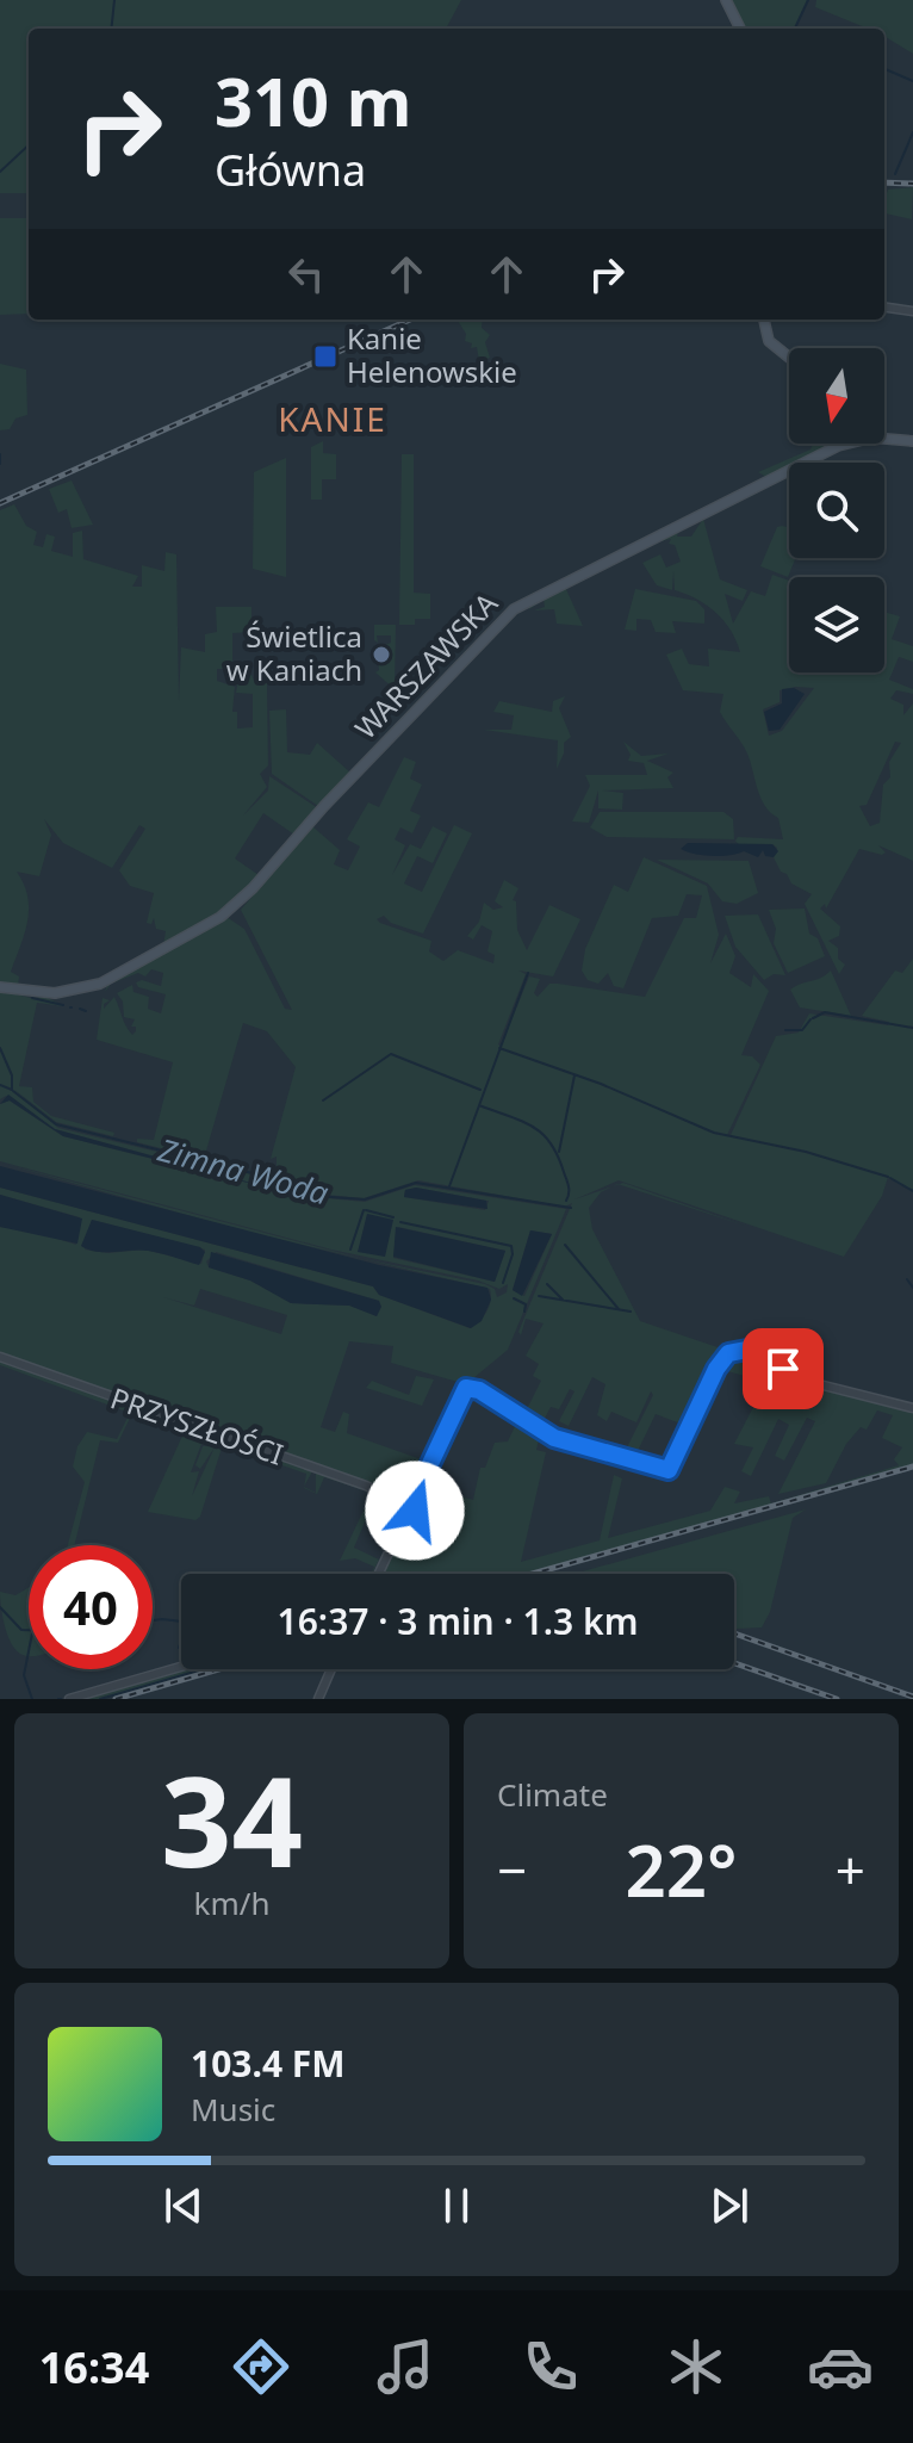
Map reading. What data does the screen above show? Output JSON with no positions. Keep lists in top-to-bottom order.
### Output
{
  "streets": {
    "main road": ["WARSZAWSKA"],
    "street": ["PRZYSZŁOŚCI"]
  },
  "districts": ["KANIE"],
  "water": ["Zimna Woda"],
  "places": {
    "transit": ["Kanie Helenowskie"],
    "other": ["Świetlica w Kaniach"]
  },
  "north": "bottom",
  "page": {
    "turn": ["310 m", "Główna"],
    "limit": "40",
    "trip": "16:37 · 3 min · 1.3 km",
    "tile": [
      ["34", "km/h"],
      "Climate"
    ],
    "heat": ["−", "22°", "+"],
    "song": ["103.4 FM", "Music"],
    "tabs": "16:34"
  }
}
